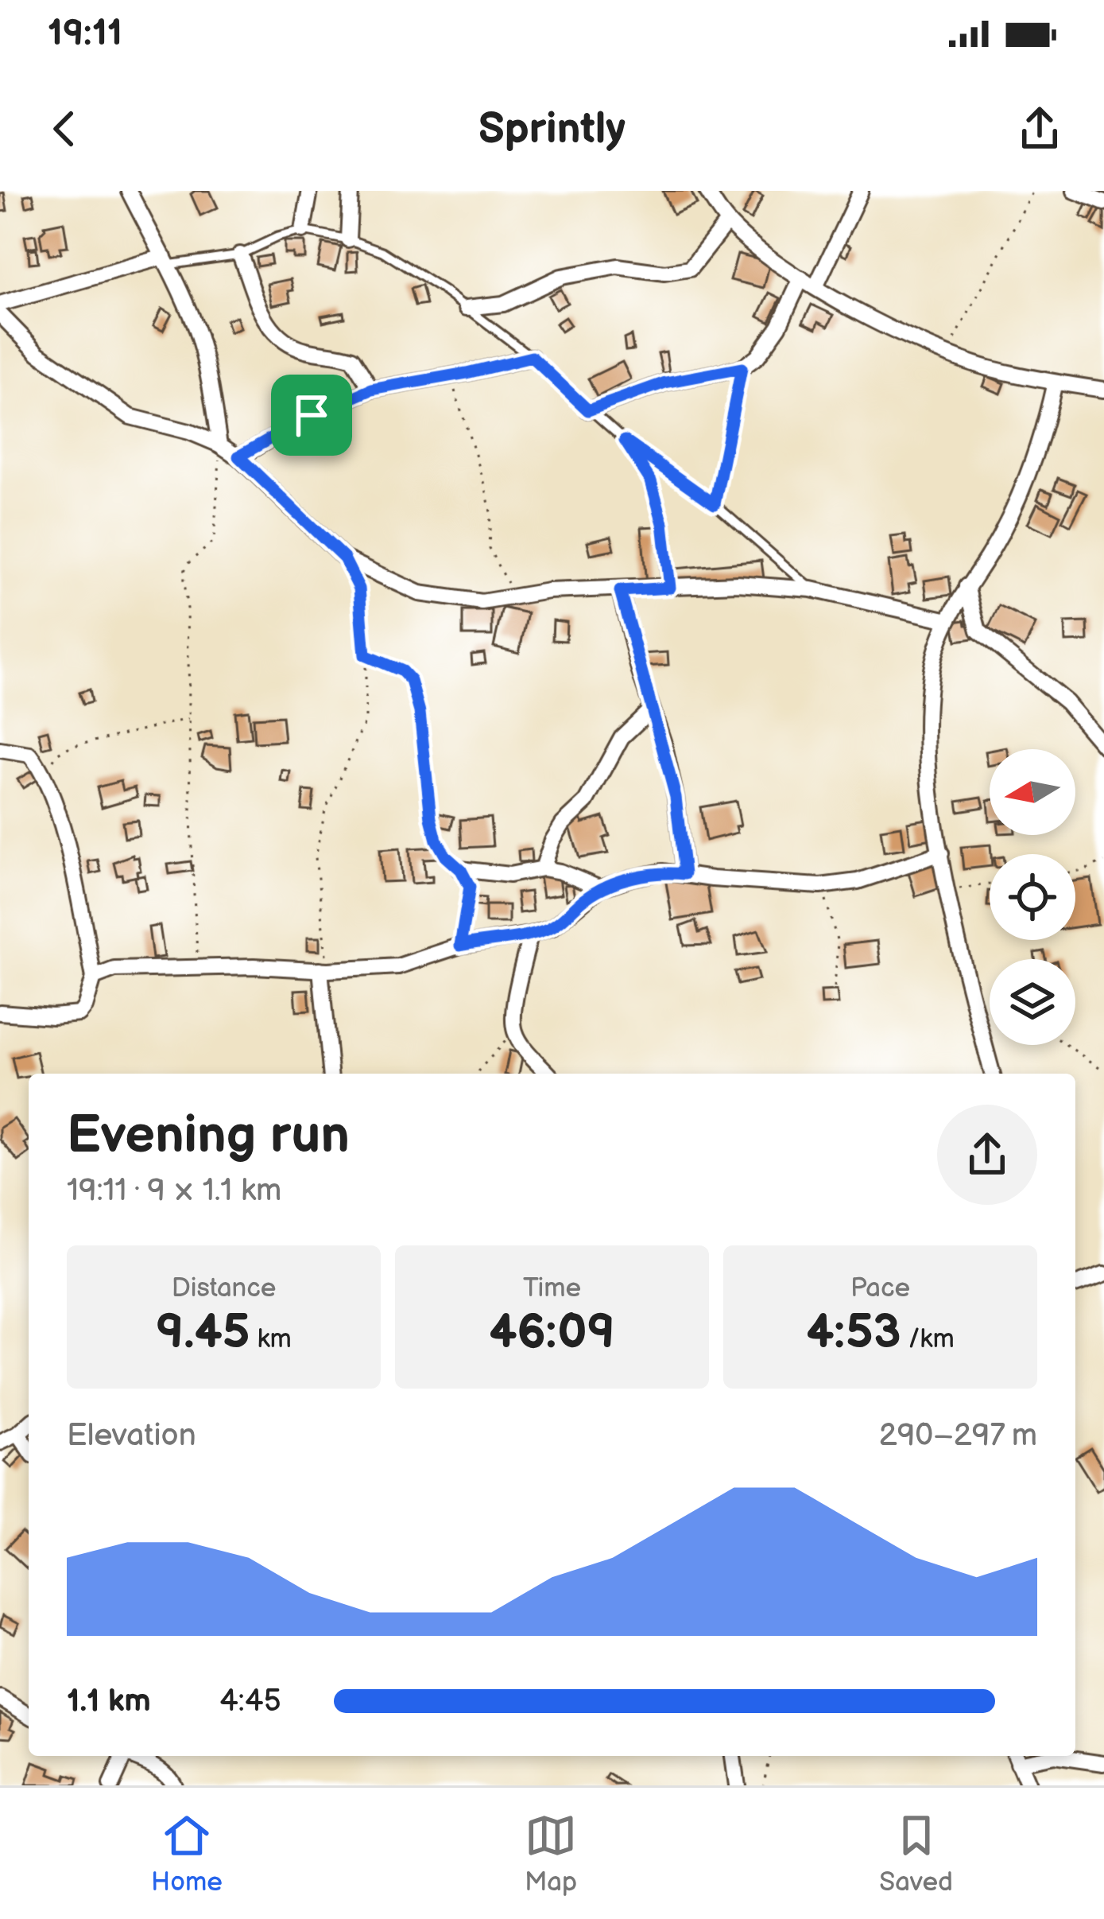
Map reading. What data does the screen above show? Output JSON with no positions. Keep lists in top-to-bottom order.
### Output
{
  "north": "left",
  "page": {
    "status": "19:11",
    "header": "Sprintly",
    "heading": ["Evening run", "19:11 · 9 × 1.1 km"],
    "stats": [
      ["Distance", "9.45 km"],
      ["Time", "46:09"],
      ["Pace", "4:53 /km"]
    ],
    "chart": ["Elevation", "290–297 m"],
    "list": [
      {
        "name": "1.1 km",
        "note": "4:45"
      }
    ],
    "tabs": ["Home", "Map", "Saved"]
  }
}
